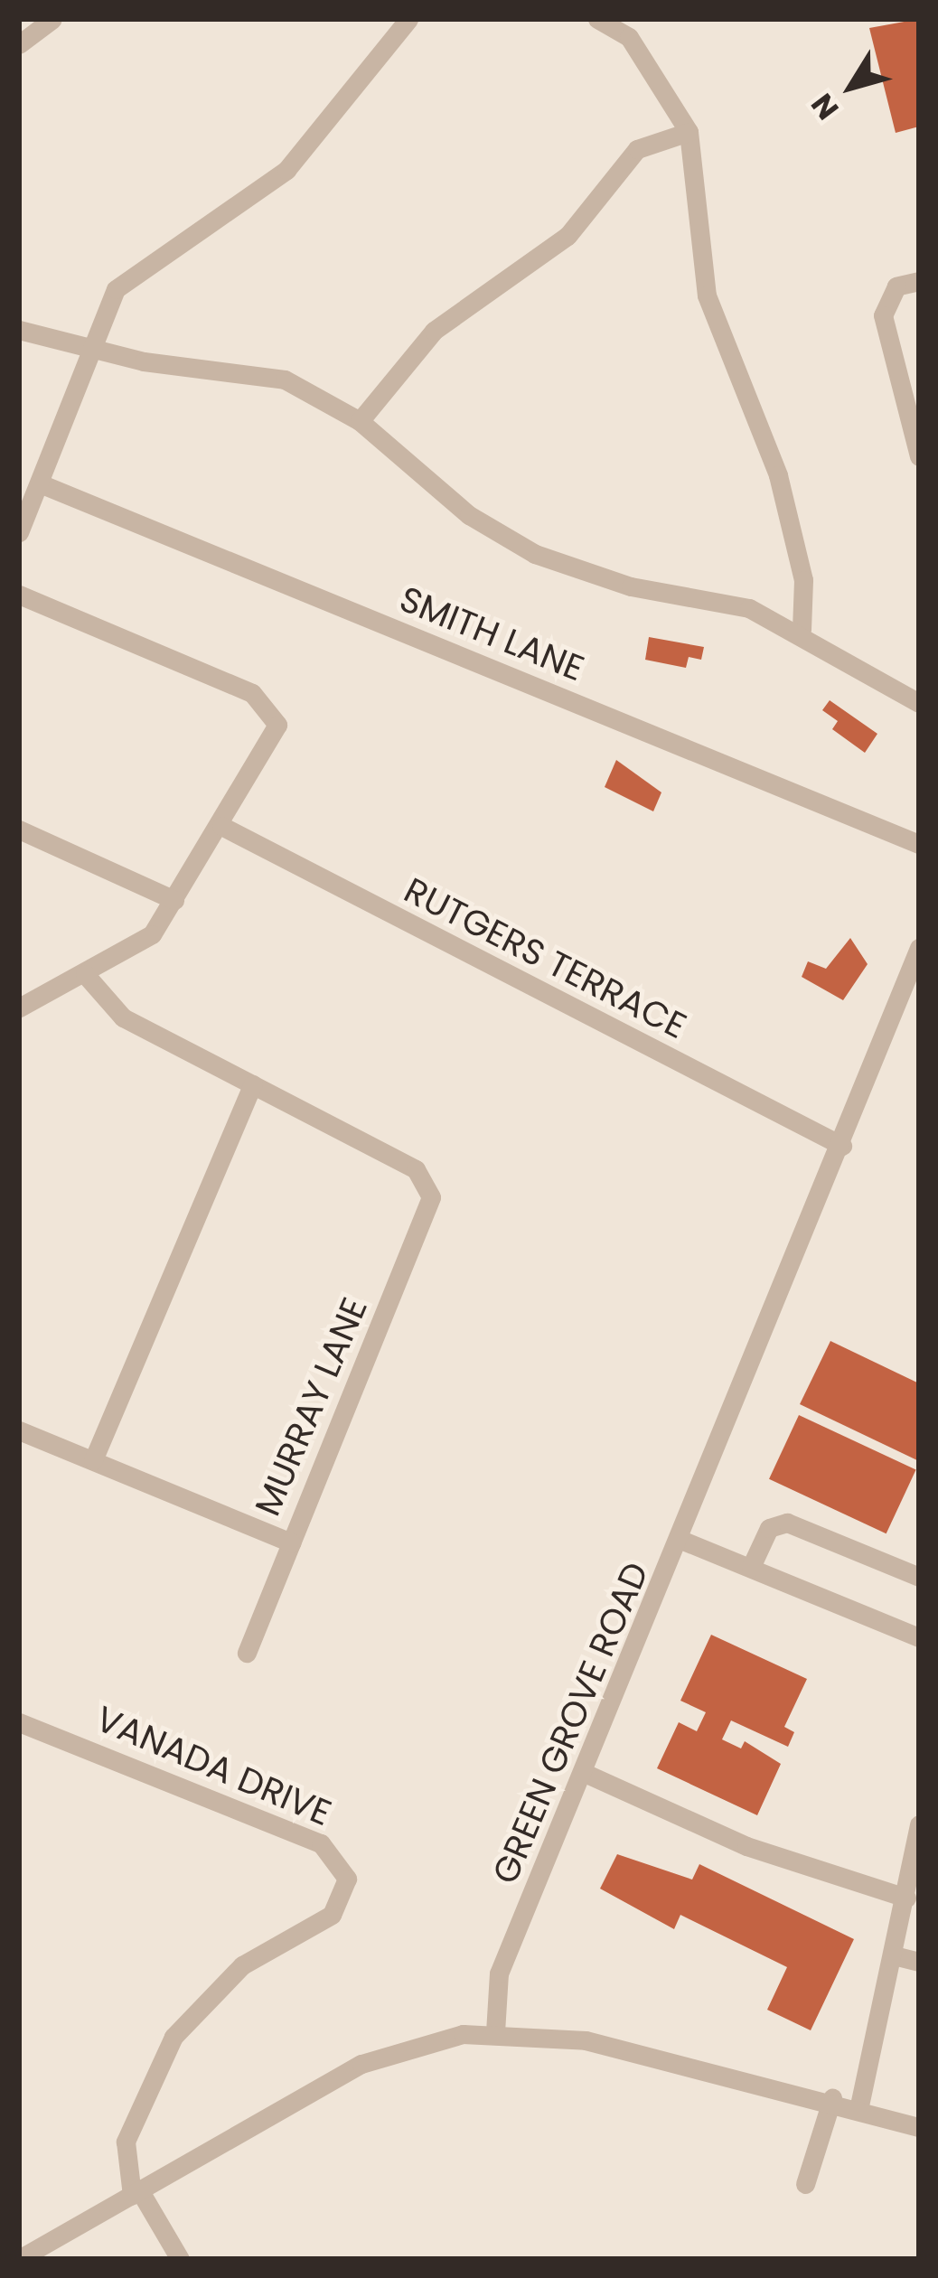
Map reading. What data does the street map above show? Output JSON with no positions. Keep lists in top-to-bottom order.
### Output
{
  "streets": {
    "street": [
      "SMITH LANE",
      "RUTGERS TERRACE",
      "MURRAY LANE",
      "GREEN GROVE ROAD",
      "VANADA DRIVE"
    ]
  },
  "crossings": [
    ["RUTGERS TERRACE", "GREEN GROVE ROAD"]
  ],
  "north": "bottom left"
}
